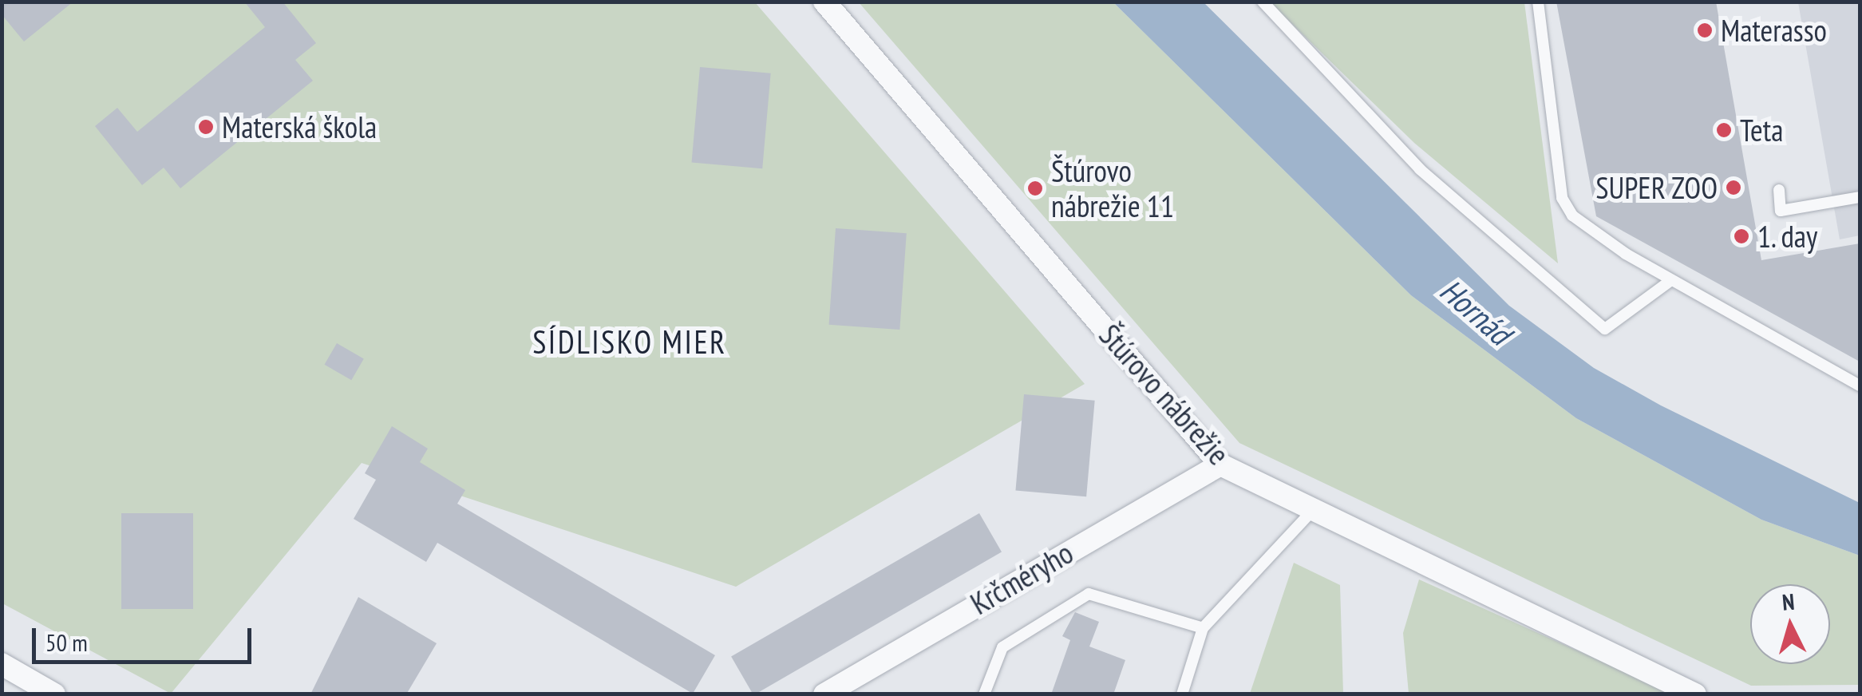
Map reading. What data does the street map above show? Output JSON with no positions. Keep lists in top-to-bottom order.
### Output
{
  "streets": {
    "street": ["Štúrovo nábrežie", "Krčméryho"]
  },
  "crossings": [
    ["Štúrovo nábrežie", "Krčméryho"]
  ],
  "districts": ["SÍDLISKO MIER"],
  "water": ["Hornád"],
  "places": [
    "Materasso",
    "Materská škola",
    "Teta",
    "SUPER ZOO",
    "Štúrovo nábrežie 11",
    "1. day"
  ],
  "scale_bar": "50 m",
  "north": "top"
}
